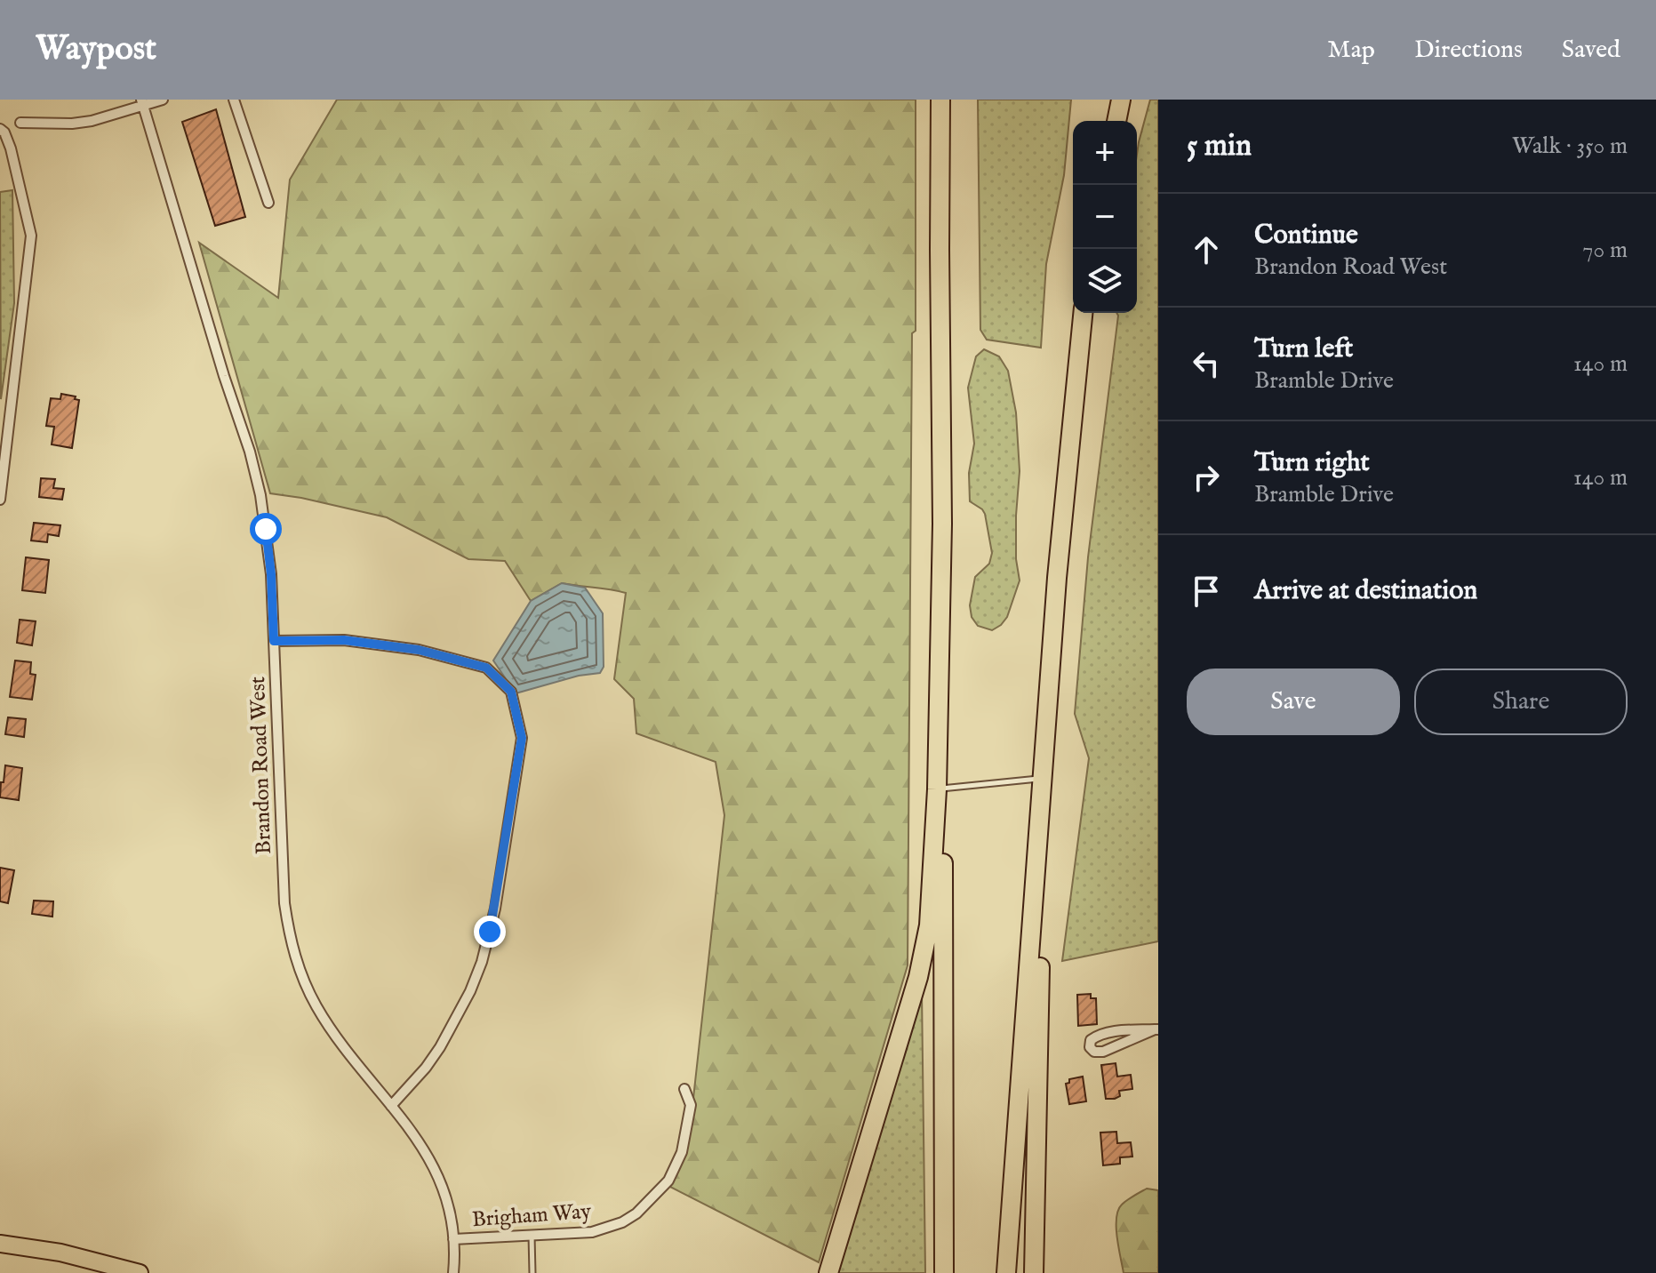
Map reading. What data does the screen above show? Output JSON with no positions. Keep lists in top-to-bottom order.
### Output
{
  "streets": {
    "street": ["Brandon Road West", "Brigham Way"]
  },
  "crossings": [
    ["Brandon Road West", "Brigham Way"]
  ],
  "page": {
    "header": "Waypost",
    "nav": ["Map", "Directions", "Saved"],
    "heading": ["5 min", "Walk · 350 m"],
    "map_buttons": ["+", "−"],
    "list": [
      ["Continue", "Brandon Road West", "70 m"],
      ["Turn left", "Bramble Drive", "140 m"],
      ["Turn right", "Bramble Drive", "140 m"],
      "Arrive at destination"
    ],
    "buttons": ["Save", "Share"]
  }
}
